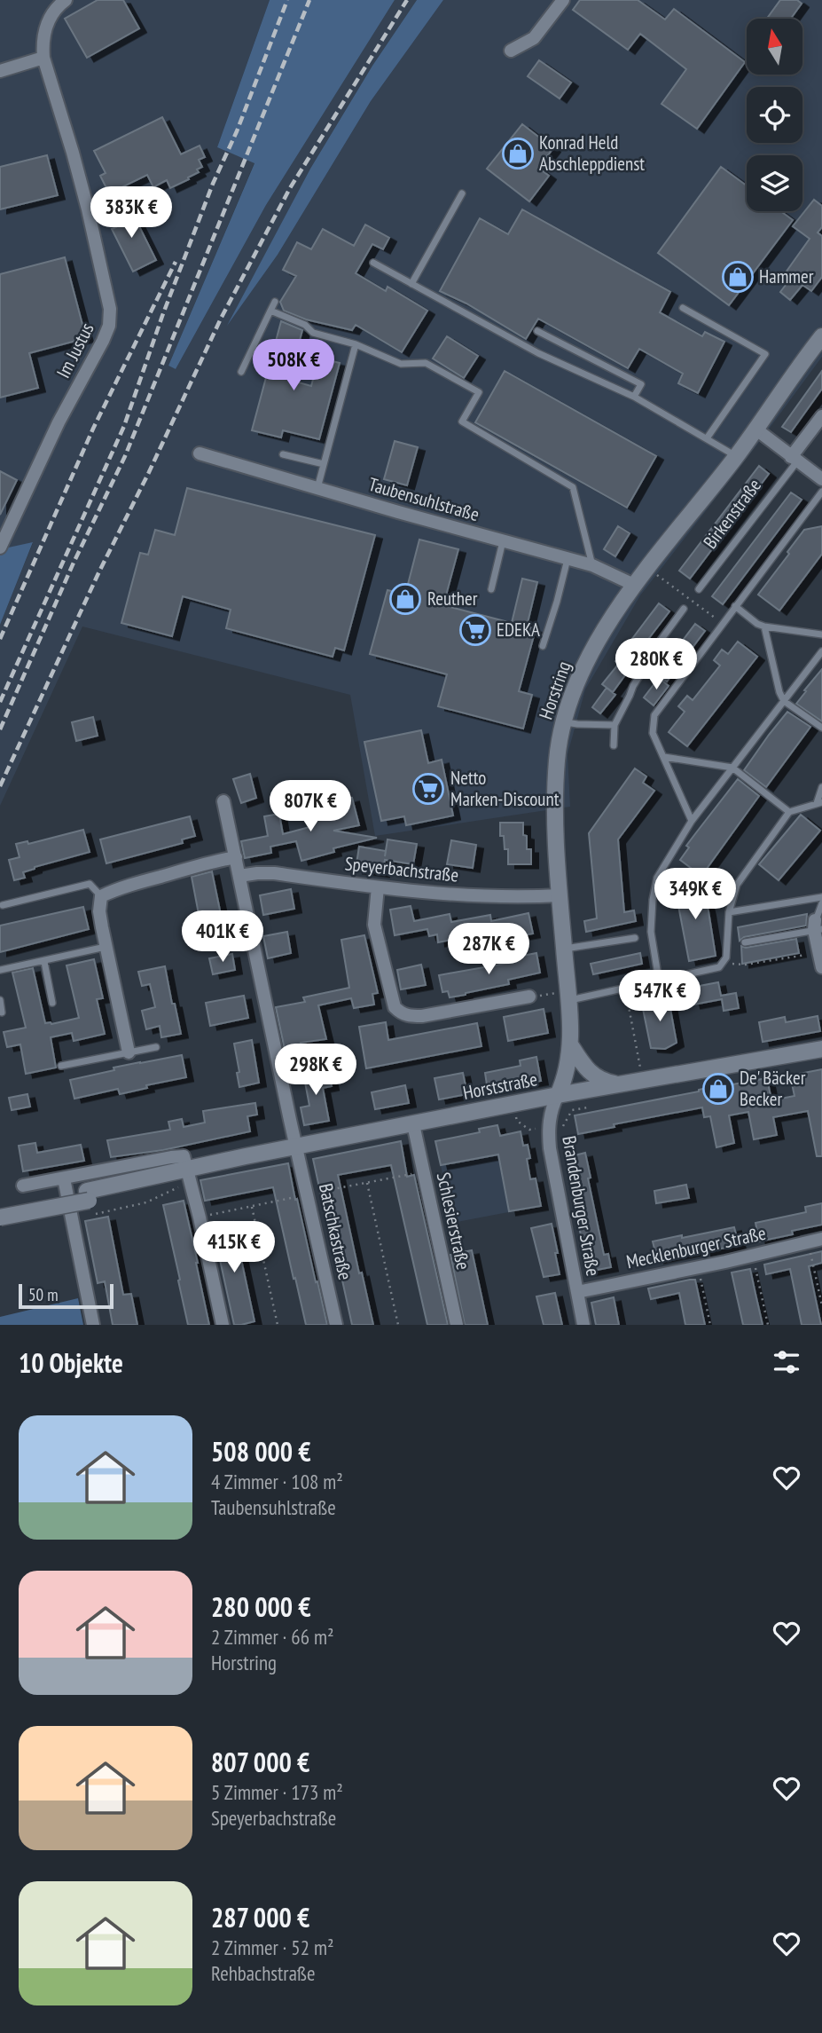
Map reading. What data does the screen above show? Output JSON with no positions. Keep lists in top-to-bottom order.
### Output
{
  "streets": {
    "street": [
      "Im Justus",
      "Taubensuhlstraße",
      "Birkenstraße",
      "Horstring",
      "Speyerbachstraße",
      "Horststraße",
      "Brandenburger Straße",
      "Schlesierstraße",
      "Batschkastraße",
      "Mecklenburger Straße"
    ]
  },
  "crossings": [
    ["Taubensuhlstraße", "Horstring"],
    ["Horstring", "Speyerbachstraße"],
    ["Horstring", "Horststraße"],
    ["Horstring", "Brandenburger Straße"],
    ["Speyerbachstraße", "Batschkastraße"],
    ["Horststraße", "Brandenburger Straße"],
    ["Horststraße", "Schlesierstraße"],
    ["Horststraße", "Batschkastraße"],
    ["Brandenburger Straße", "Mecklenburger Straße"]
  ],
  "places": {
    "shop": [
      "Konrad Held Abschleppdienst",
      "Hammer",
      "Reuther",
      "De' Bäcker Becker"
    ],
    "supermarket": ["EDEKA", "Netto Marken-Discount"]
  },
  "scale_bar": "50 m",
  "north": "top",
  "page": {
    "price": [
      "383K €",
      "508K €",
      "280K €",
      "807K €",
      "349K €",
      "401K €",
      "287K €",
      "547K €",
      "298K €",
      "415K €"
    ],
    "scale": "50 m",
    "heading": "10 Objekte",
    "list": [
      {
        "name": "508 000 €",
        "note": "4 Zimmer · 108 m² · Taubensuhlstraße"
      },
      {
        "name": "280 000 €",
        "note": "2 Zimmer · 66 m² · Horstring"
      },
      {
        "name": "807 000 €",
        "note": "5 Zimmer · 173 m² · Speyerbachstraße"
      },
      {
        "name": "287 000 €",
        "note": "2 Zimmer · 52 m² · Rehbachstraße"
      }
    ]
  }
}
